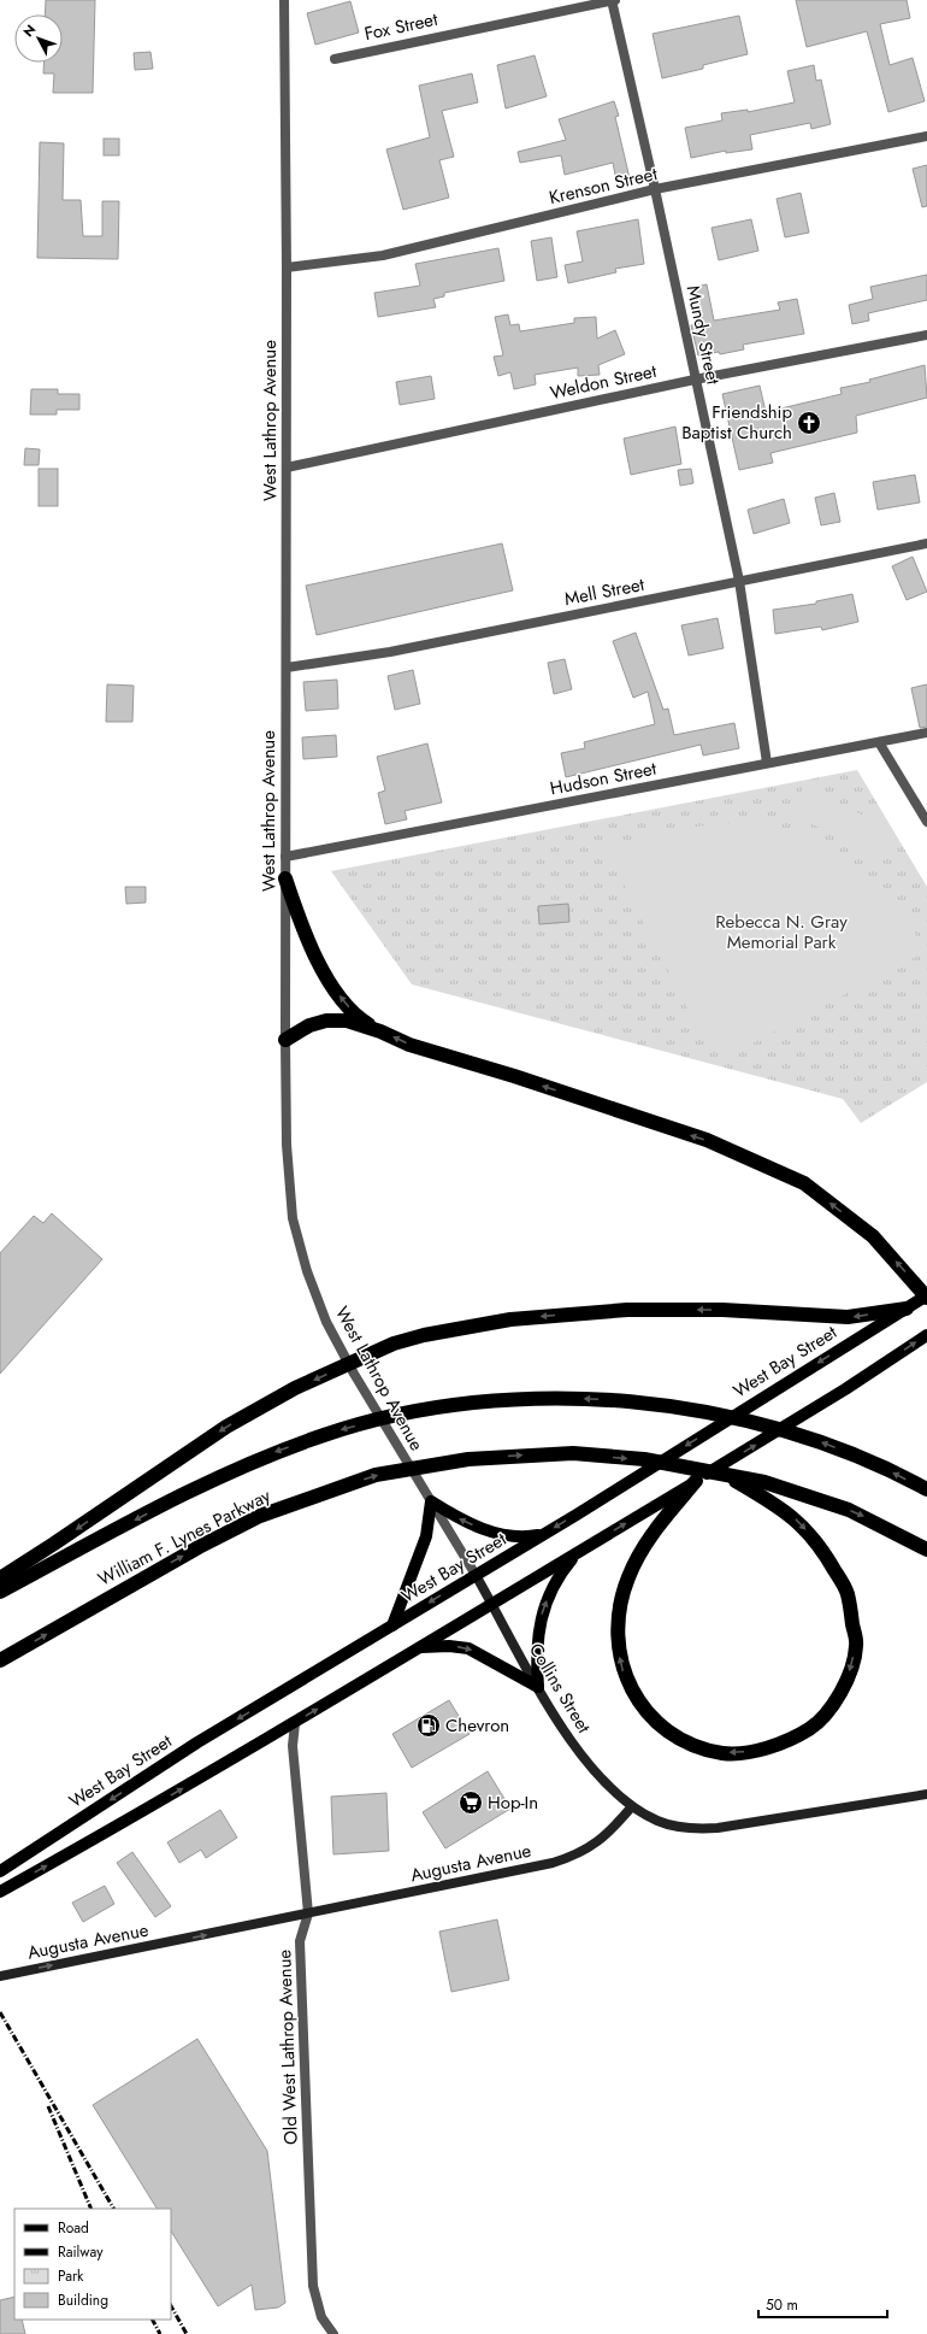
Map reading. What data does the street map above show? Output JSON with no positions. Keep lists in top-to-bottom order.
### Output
{
  "streets": {
    "highway": ["William F. Lynes Parkway"],
    "main road": ["West Bay Street", "Collins Street", "Augusta Avenue"],
    "street": [
      "Fox Street",
      "Krenson Street",
      "Mundy Street",
      "Weldon Street",
      "West Lathrop Avenue",
      "Mell Street",
      "Hudson Street",
      "Old West Lathrop Avenue"
    ]
  },
  "crossings": [
    ["Fox Street", "Mundy Street"],
    ["Krenson Street", "Mundy Street"],
    ["Krenson Street", "West Lathrop Avenue"],
    ["Mundy Street", "Weldon Street"],
    ["Mundy Street", "Mell Street"],
    ["Mundy Street", "Hudson Street"],
    ["Weldon Street", "West Lathrop Avenue"],
    ["West Lathrop Avenue", "Mell Street"],
    ["West Lathrop Avenue", "Hudson Street"],
    ["West Lathrop Avenue", "West Bay Street"],
    ["West Lathrop Avenue", "Collins Street"],
    ["West Bay Street", "Collins Street"],
    ["Collins Street", "Augusta Avenue"],
    ["Augusta Avenue", "Old West Lathrop Avenue"]
  ],
  "one_way": ["Augusta Avenue"],
  "parks": ["Rebecca N. Gray Memorial Park"],
  "places": {
    "church": ["Friendship Baptist Church"],
    "fuel station": ["Chevron"],
    "supermarket": ["Hop-In"]
  },
  "legend": [
    "Road",
    "Railway",
    "Park",
    "Building"
  ],
  "scale_bar": "50 m",
  "north": "top left"
}
